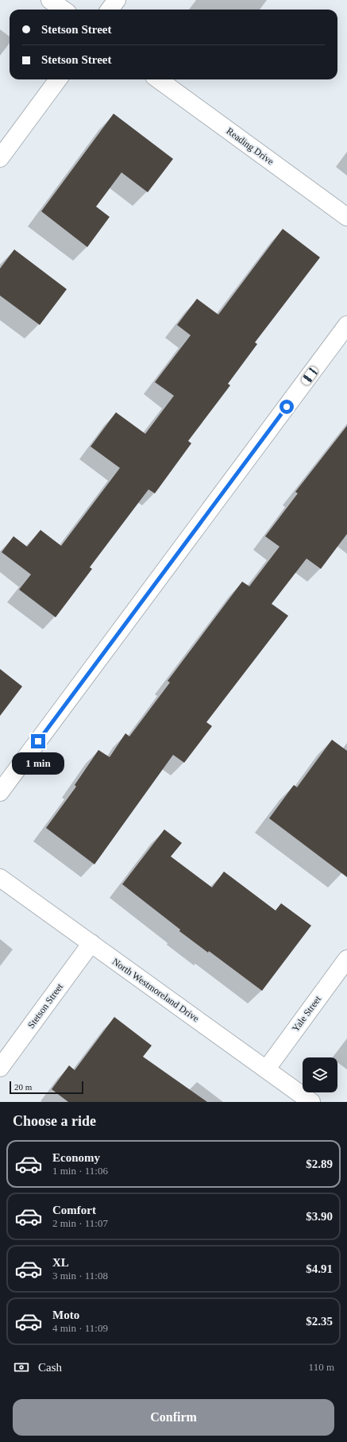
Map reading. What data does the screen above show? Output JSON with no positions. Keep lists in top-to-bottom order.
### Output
{
  "streets": {
    "street": [
      "Reading Drive",
      "North Westmoreland Drive",
      "Stetson Street",
      "Yale Street"
    ]
  },
  "crossings": [
    ["North Westmoreland Drive", "Stetson Street"],
    ["North Westmoreland Drive", "Yale Street"]
  ],
  "scale_bar": "20 m",
  "page": {
    "banner": ["Stetson Street", "Stetson Street"],
    "bubble": "1 min",
    "scale": "20 m",
    "heading": "Choose a ride",
    "list": [
      {
        "name": "Economy",
        "note": "1 min · 11:06",
        "value": "$2.89"
      },
      {
        "name": "Comfort",
        "note": "2 min · 11:07",
        "value": "$3.90"
      },
      {
        "name": "XL",
        "note": "3 min · 11:08",
        "value": "$4.91"
      },
      {
        "name": "Moto",
        "note": "4 min · 11:09",
        "value": "$2.35"
      }
    ],
    "pay": ["Cash", "110 m"],
    "buttons": "Confirm"
  }
}
